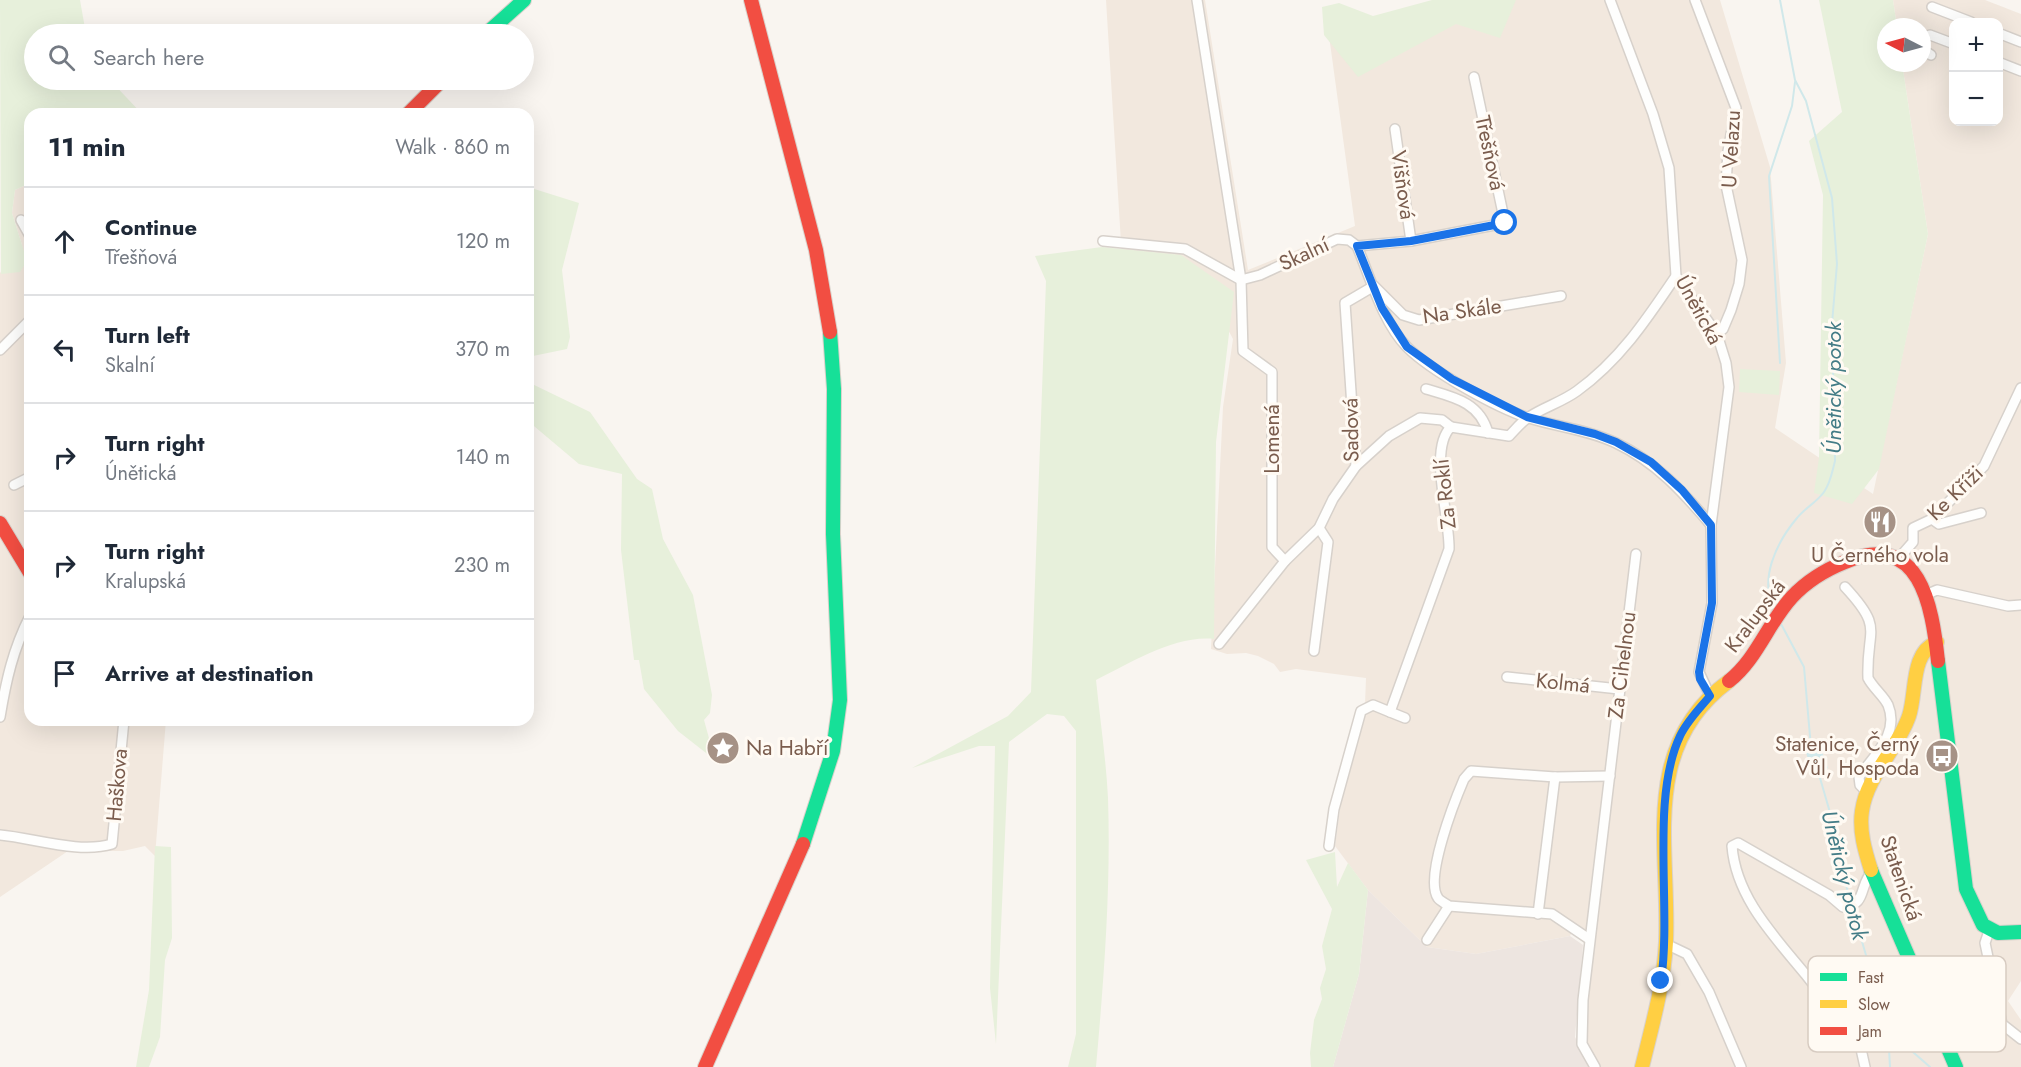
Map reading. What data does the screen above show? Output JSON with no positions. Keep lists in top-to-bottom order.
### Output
{
  "streets": {
    "street": [
      "U Velazu",
      "Třešňová",
      "Višňová",
      "Skalní",
      "Únětická",
      "Na Skále",
      "Sadová",
      "Lomená",
      "Ke Kříži",
      "Za Roklí",
      "Kralupská",
      "Za Cihelnou",
      "Kolmá",
      "Haškova",
      "Statenická"
    ]
  },
  "crossings": [
    ["U Velazu", "Únětická"],
    ["Třešňová", "Višňová"],
    ["Třešňová", "Skalní"],
    ["Skalní", "Únětická"],
    ["Skalní", "Na Skále"],
    ["Skalní", "Sadová"],
    ["Skalní", "Lomená"],
    ["Skalní", "Za Roklí"],
    ["Únětická", "Kralupská"],
    ["Na Skále", "Sadová"],
    ["Ke Kříži", "Kralupská"],
    ["Za Cihelnou", "Kolmá"]
  ],
  "water": ["Únětický potok"],
  "places": {
    "restaurant": ["U Černého vola"],
    "place": ["Na Habří"],
    "bus stop": ["Statenice, Černý Vůl, Hospoda"]
  },
  "legend": ["Fast", "Slow", "Jam"],
  "north": "left",
  "page": {
    "map_buttons": ["+", "−"],
    "search": "Search here",
    "heading": ["11 min", "Walk · 860 m"],
    "list": [
      ["Continue", "Třešňová", "120 m"],
      ["Turn left", "Skalní", "370 m"],
      ["Turn right", "Únětická", "140 m"],
      ["Turn right", "Kralupská", "230 m"],
      "Arrive at destination"
    ]
  }
}
